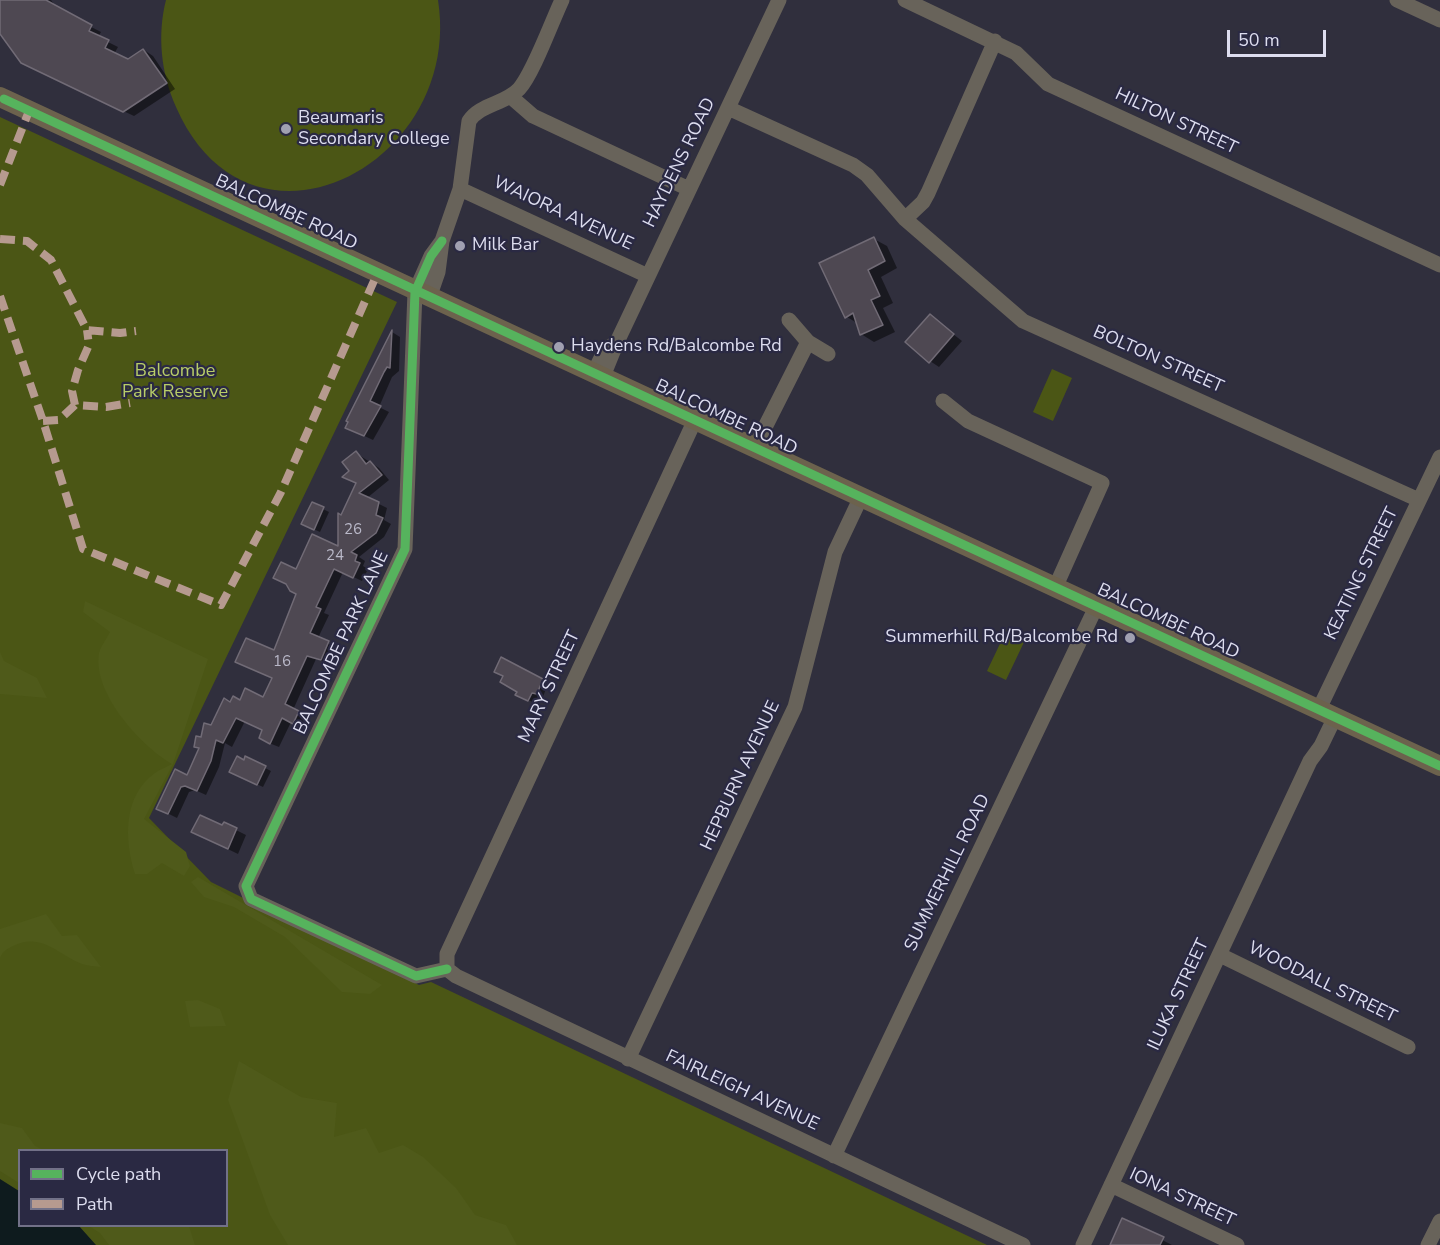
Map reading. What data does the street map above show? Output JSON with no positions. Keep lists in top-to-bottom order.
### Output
{
  "streets": {
    "main road": ["BALCOMBE ROAD"],
    "street": [
      "HILTON STREET",
      "HAYDENS ROAD",
      "WAIORA AVENUE",
      "BOLTON STREET",
      "KEATING STREET",
      "BALCOMBE PARK LANE",
      "MARY STREET",
      "HEPBURN AVENUE",
      "SUMMERHILL ROAD",
      "WOODALL STREET",
      "ILUKA STREET",
      "FAIRLEIGH AVENUE",
      "IONA STREET"
    ]
  },
  "crossings": [
    ["HAYDENS ROAD", "BALCOMBE ROAD"],
    ["HAYDENS ROAD", "WAIORA AVENUE"],
    ["HAYDENS ROAD", "BOLTON STREET"],
    ["BALCOMBE ROAD", "KEATING STREET"],
    ["BALCOMBE ROAD", "BALCOMBE PARK LANE"],
    ["BALCOMBE ROAD", "MARY STREET"],
    ["BALCOMBE ROAD", "HEPBURN AVENUE"],
    ["BALCOMBE ROAD", "SUMMERHILL ROAD"],
    ["BALCOMBE ROAD", "ILUKA STREET"],
    ["BOLTON STREET", "KEATING STREET"],
    ["KEATING STREET", "ILUKA STREET"],
    ["BALCOMBE PARK LANE", "MARY STREET"],
    ["BALCOMBE PARK LANE", "FAIRLEIGH AVENUE"],
    ["MARY STREET", "FAIRLEIGH AVENUE"],
    ["HEPBURN AVENUE", "FAIRLEIGH AVENUE"],
    ["SUMMERHILL ROAD", "FAIRLEIGH AVENUE"],
    ["WOODALL STREET", "ILUKA STREET"],
    ["ILUKA STREET", "IONA STREET"]
  ],
  "parks": ["Balcombe Park Reserve"],
  "places": [
    "Beaumaris Secondary College",
    "Milk Bar",
    "Haydens Rd/Balcombe Rd",
    "Summerhill Rd/Balcombe Rd"
  ],
  "house_numbers": ["26", "24", "16"],
  "legend": ["Cycle path", "Path"],
  "scale_bar": "50 m"
}
